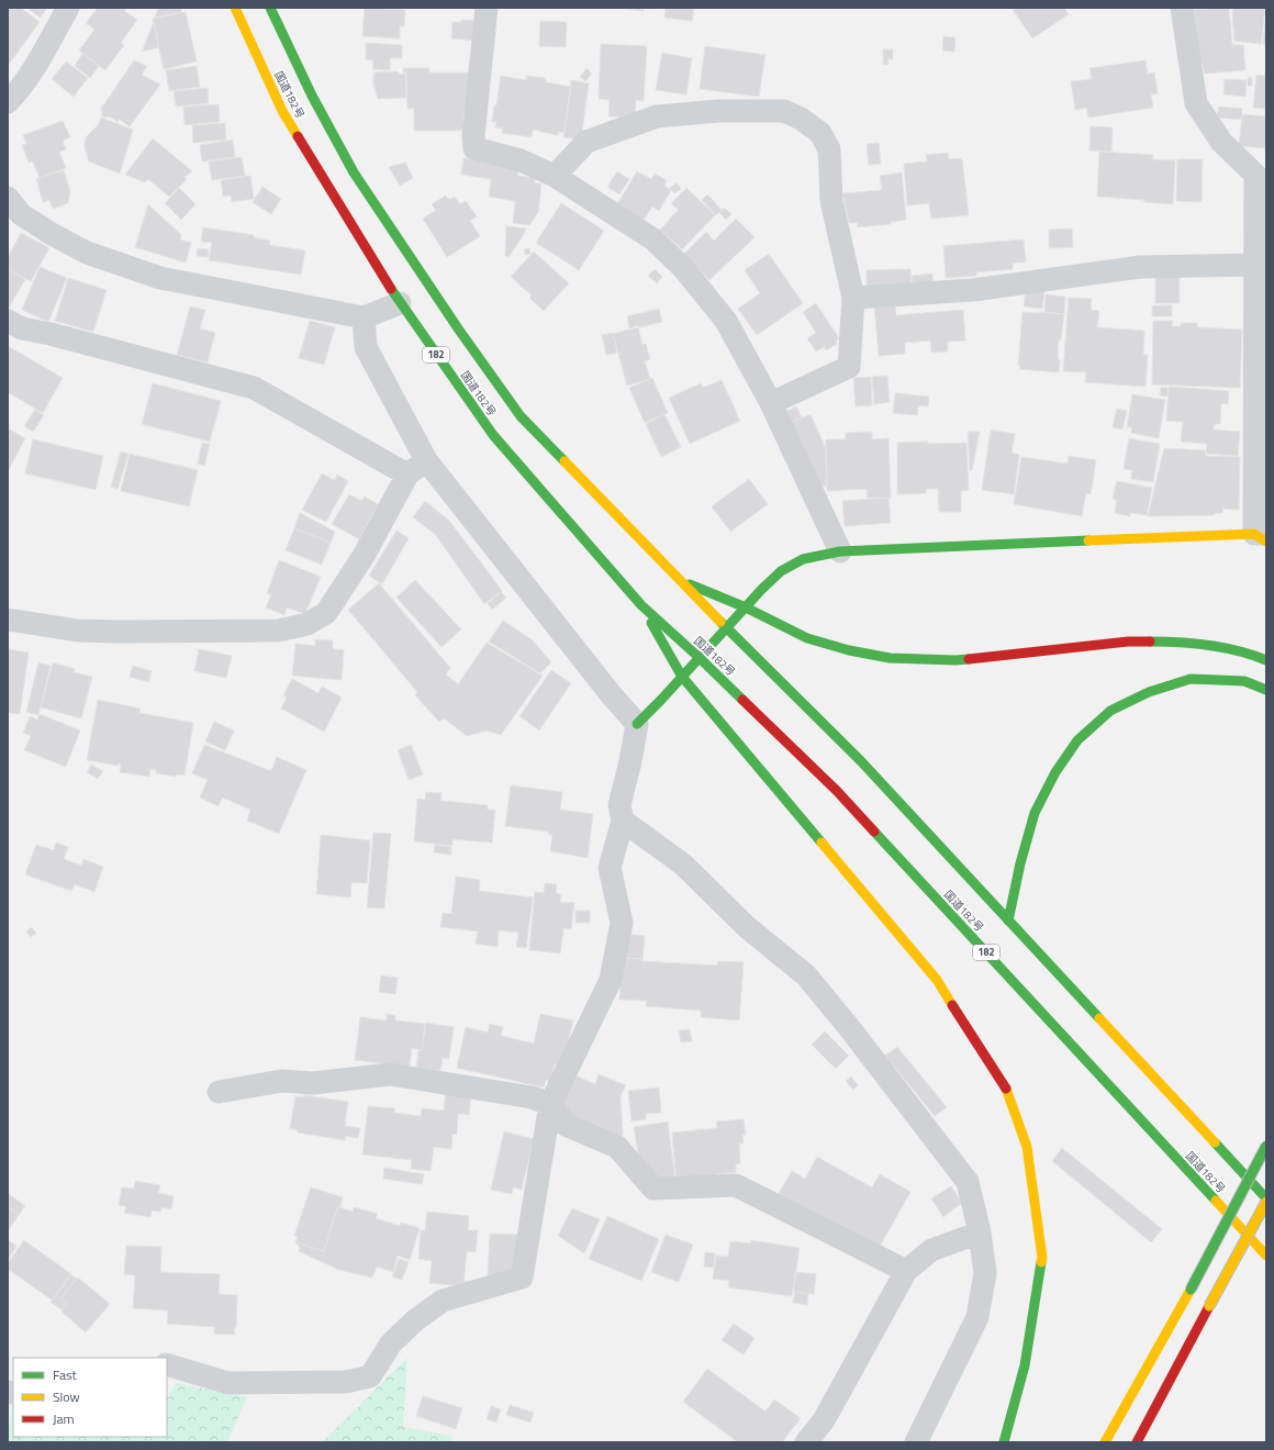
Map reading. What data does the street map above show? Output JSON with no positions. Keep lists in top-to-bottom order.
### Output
{
  "streets": {
    "main road": ["国道182号", "182"]
  },
  "legend": ["Fast", "Slow", "Jam"]
}
